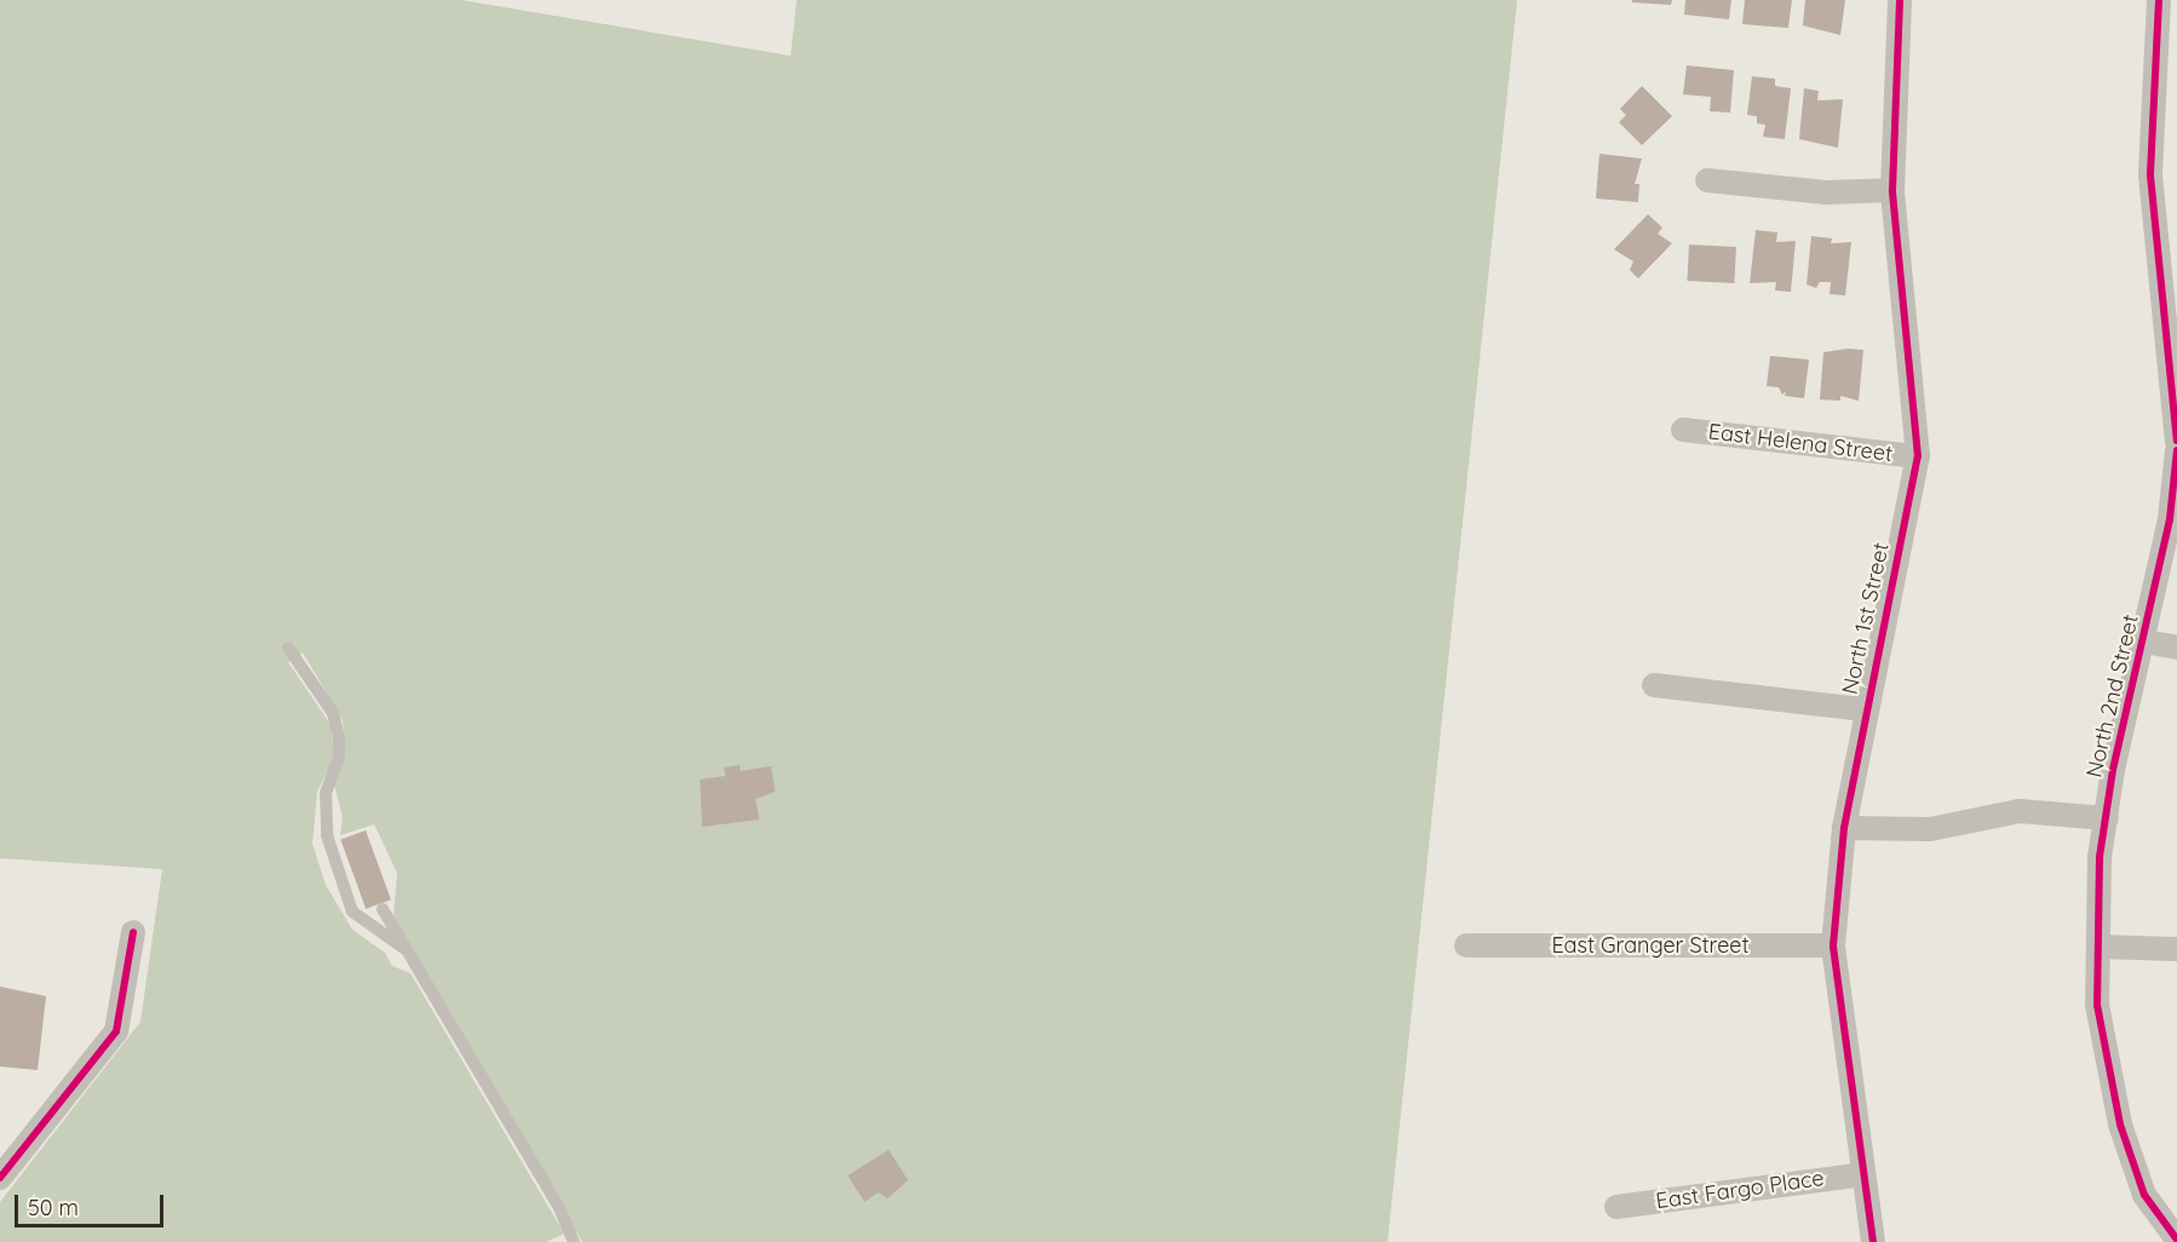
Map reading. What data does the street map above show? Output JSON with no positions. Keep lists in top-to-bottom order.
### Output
{
  "streets": {
    "street": [
      "East Helena Street",
      "North 1st Street",
      "North 2nd Street",
      "East Granger Street",
      "East Fargo Place"
    ]
  },
  "crossings": [
    ["East Helena Street", "North 1st Street"],
    ["North 1st Street", "East Granger Street"],
    ["North 1st Street", "East Fargo Place"]
  ],
  "scale_bar": "50 m"
}
